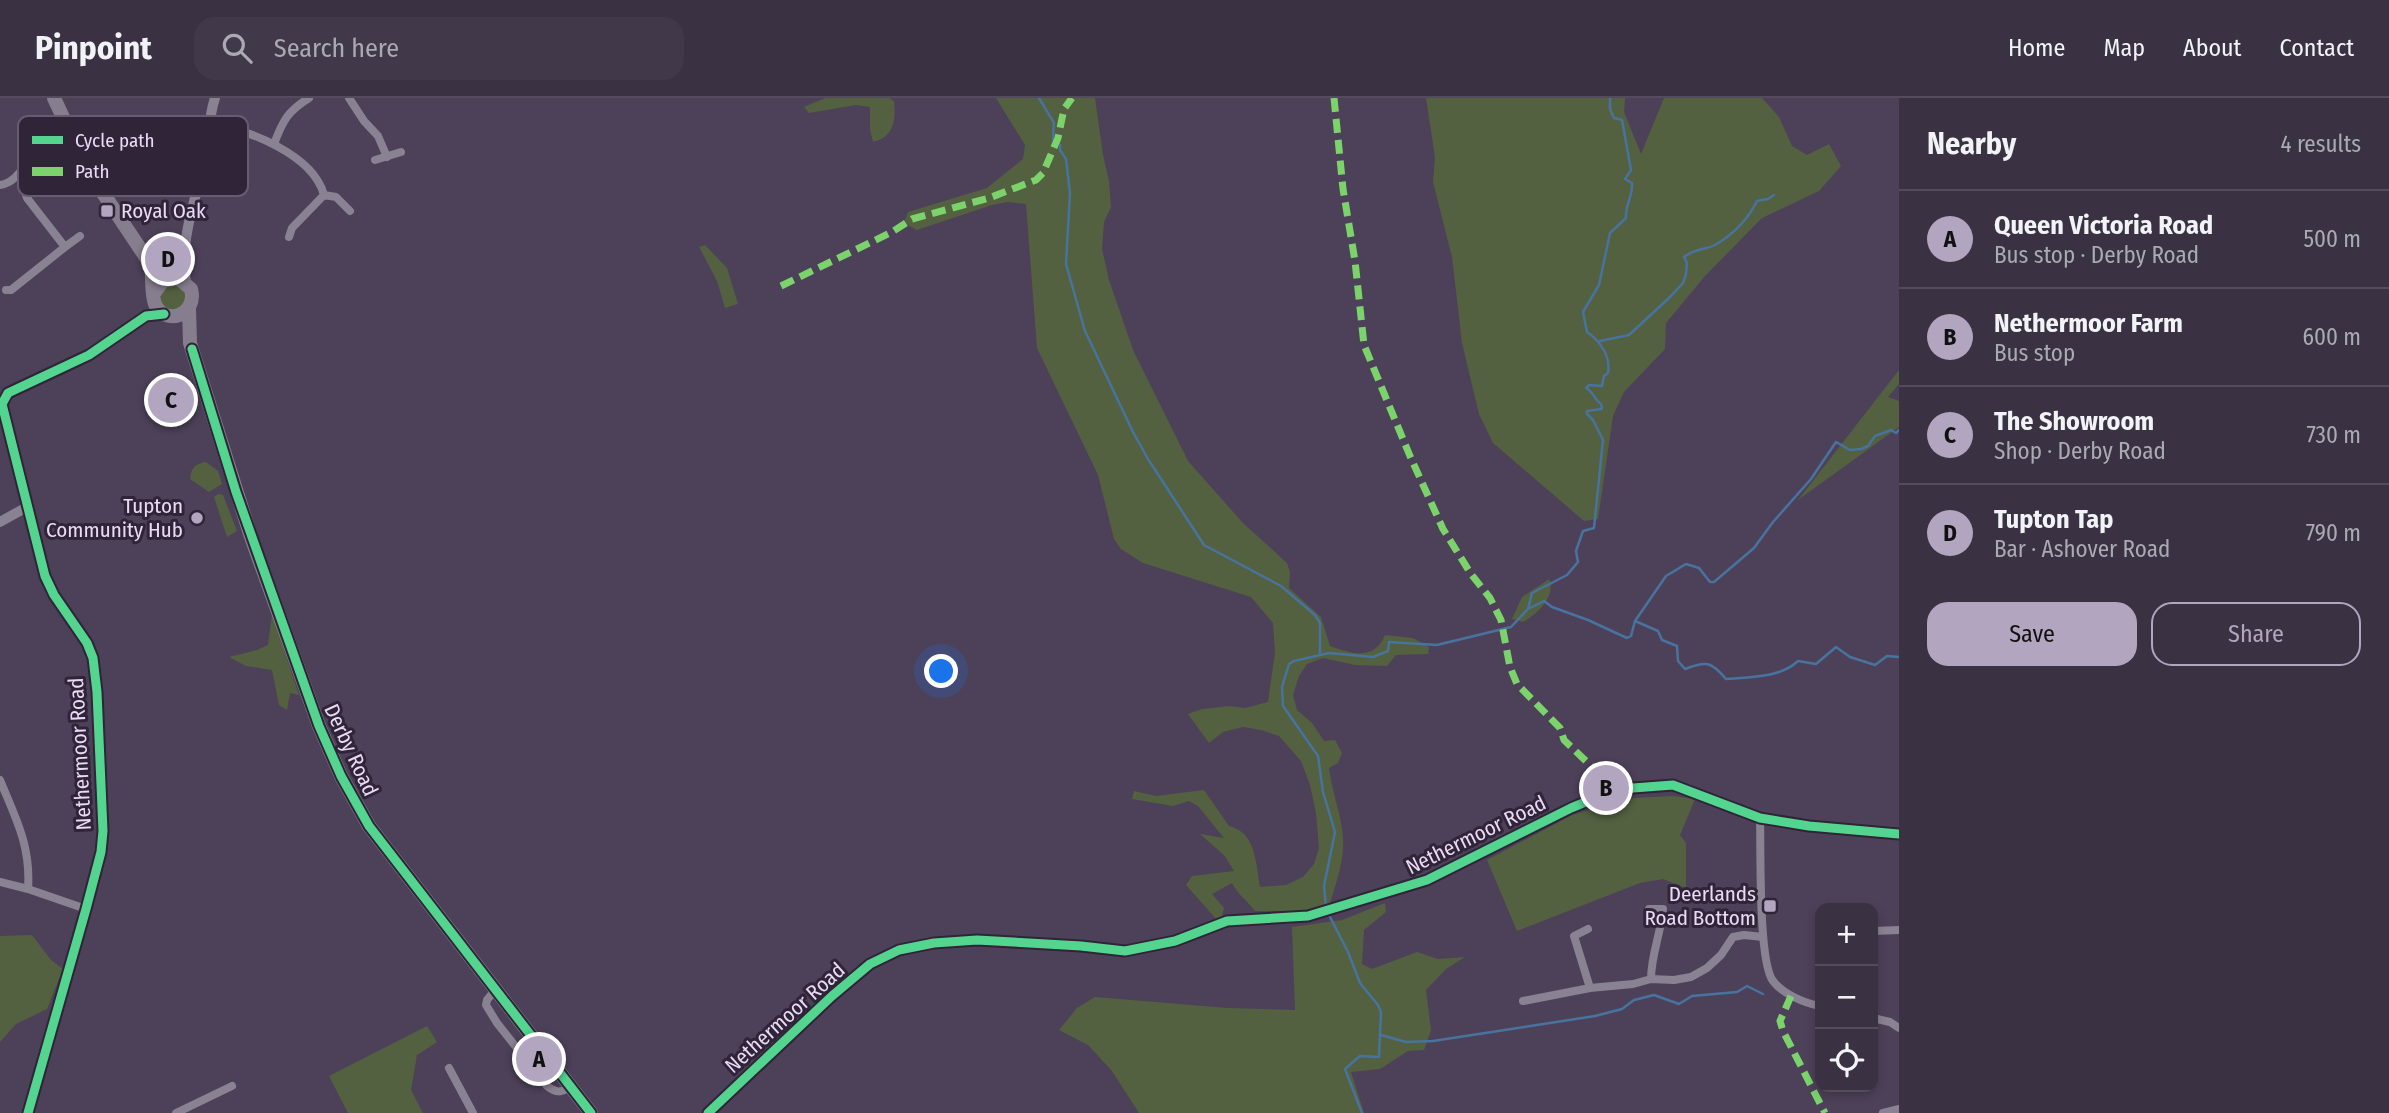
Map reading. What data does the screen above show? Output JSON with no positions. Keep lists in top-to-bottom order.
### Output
{
  "streets": {
    "highway": ["Derby Road"],
    "street": ["Nethermoor Road"]
  },
  "crossings": [
    ["Derby Road", "Nethermoor Road"]
  ],
  "places": {
    "transit": ["Royal Oak", "Deerlands Road Bottom"],
    "other": ["Tupton Community Hub"]
  },
  "legend": ["Cycle path", "Path"],
  "page": {
    "header": "Pinpoint",
    "search": "Search here",
    "nav": [
      "Home",
      "Map",
      "About",
      "Contact"
    ],
    "heading": ["Nearby", "4 results"],
    "list": [
      {
        "mark": "A",
        "name": "Queen Victoria Road",
        "note": "Bus stop · Derby Road",
        "value": "500 m"
      },
      {
        "mark": "B",
        "name": "Nethermoor Farm",
        "note": "Bus stop",
        "value": "600 m"
      },
      {
        "mark": "C",
        "name": "The Showroom",
        "note": "Shop · Derby Road",
        "value": "730 m"
      },
      {
        "mark": "D",
        "name": "Tupton Tap",
        "note": "Bar · Ashover Road",
        "value": "790 m"
      }
    ],
    "pins": [
      "D",
      "C",
      "B",
      "A"
    ],
    "buttons": ["Save", "Share"],
    "map_buttons": ["+", "−"]
  }
}
